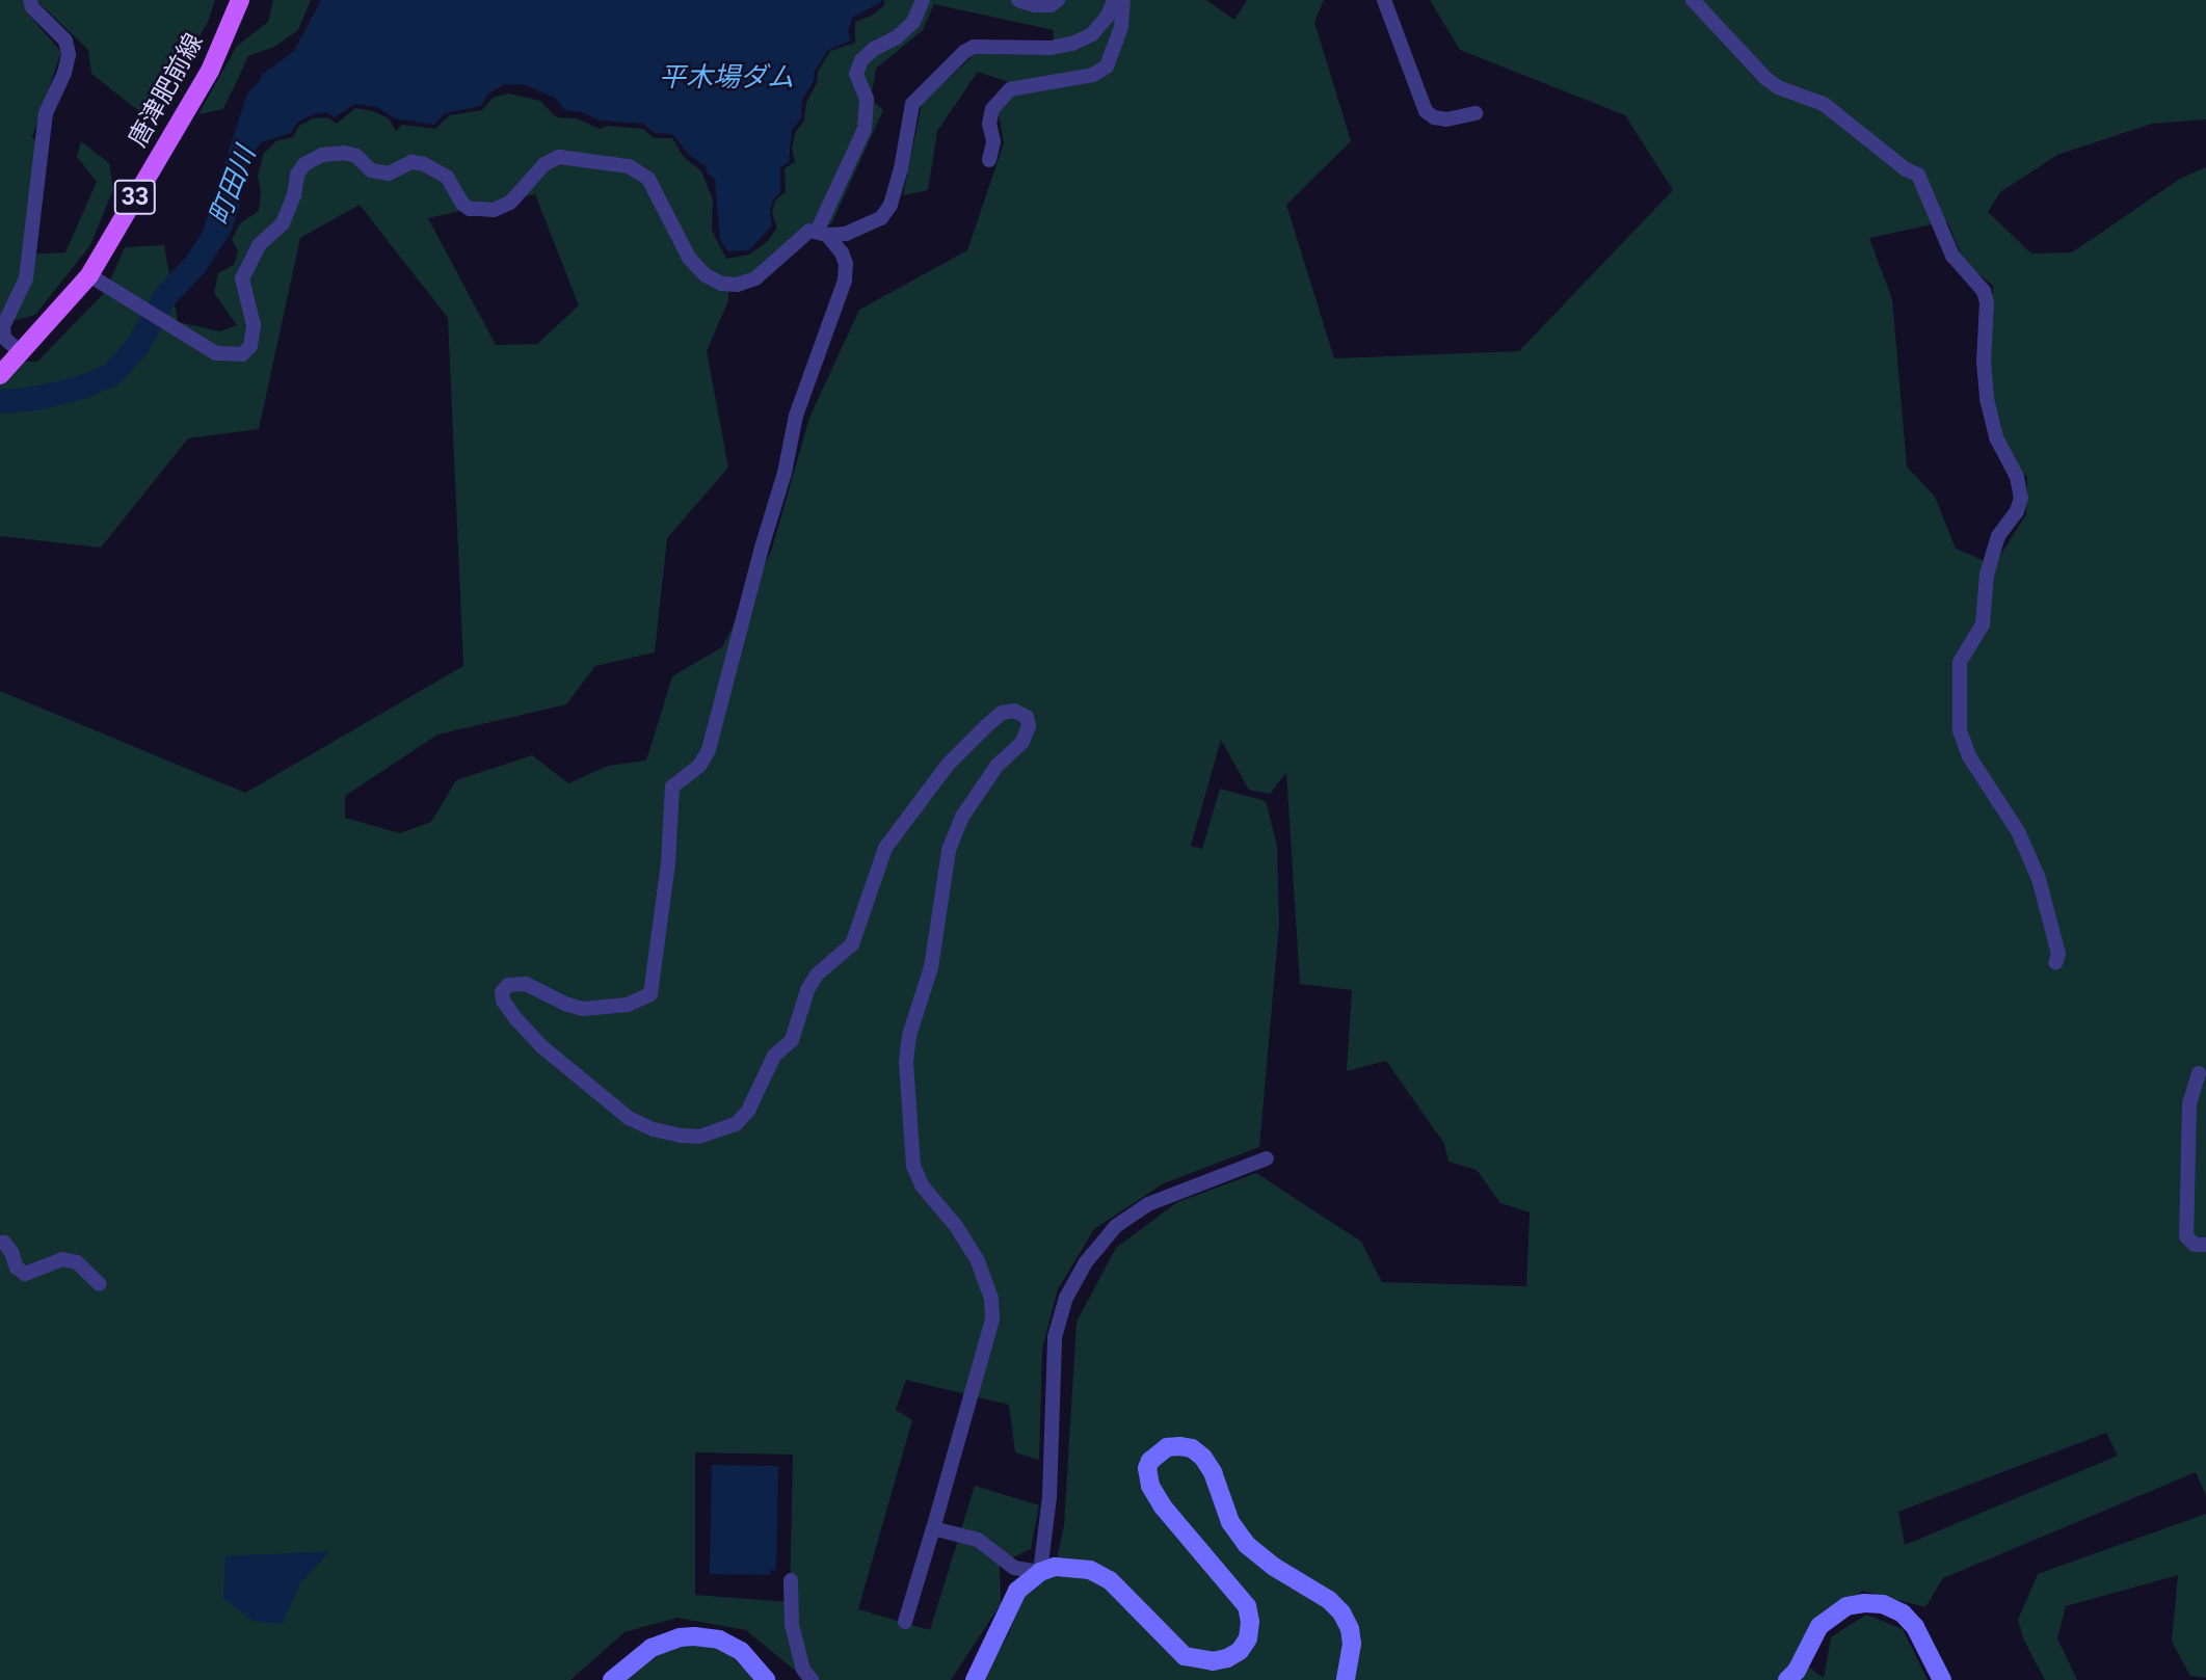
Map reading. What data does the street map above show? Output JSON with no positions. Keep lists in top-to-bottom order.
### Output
{
  "streets": {
    "main road": ["唐津肥前線", "33"]
  },
  "water": ["平木場ダム", "町田川"]
}
